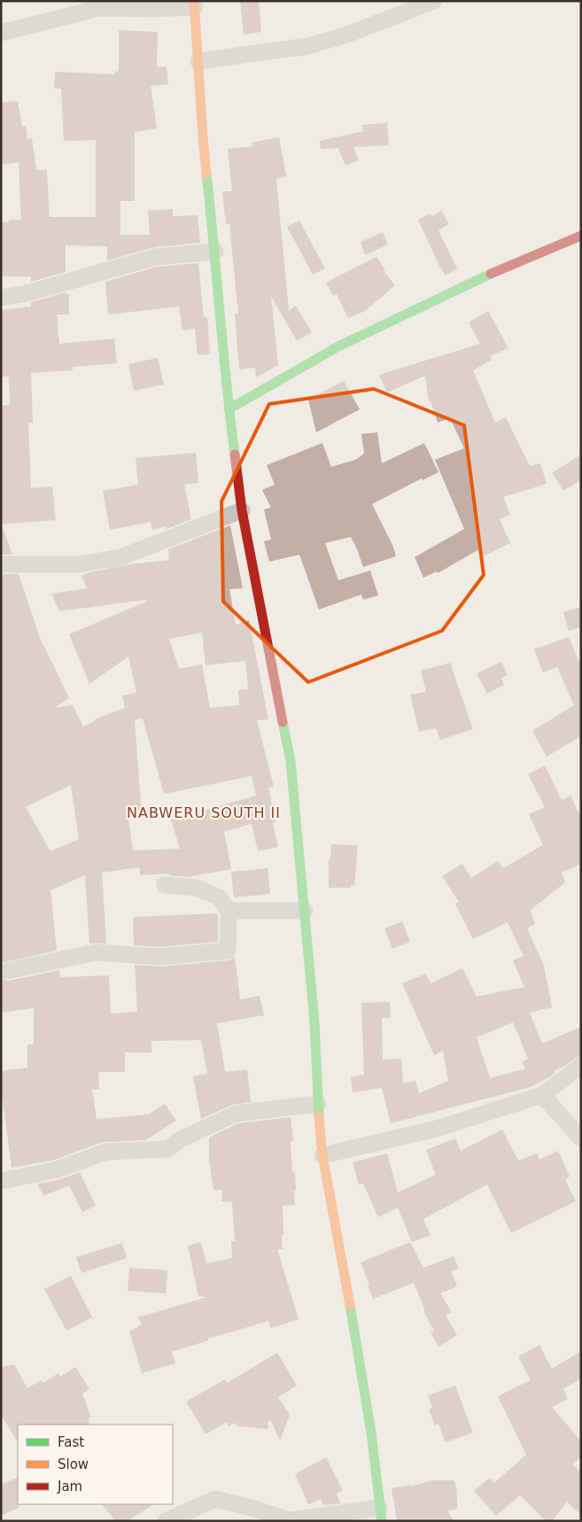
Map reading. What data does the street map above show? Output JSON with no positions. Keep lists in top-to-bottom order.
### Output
{
  "districts": ["NABWERU SOUTH II"],
  "legend": ["Fast", "Slow", "Jam"]
}
